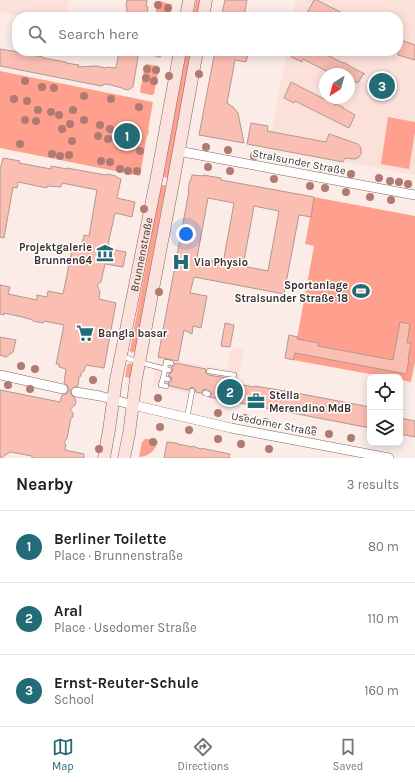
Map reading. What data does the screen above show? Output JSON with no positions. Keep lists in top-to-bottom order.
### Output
{
  "streets": {
    "main road": ["Brunnenstraße"],
    "street": ["Stralsunder Straße", "Usedomer Straße"]
  },
  "crossings": [
    ["Stralsunder Straße", "Brunnenstraße"],
    ["Brunnenstraße", "Usedomer Straße"]
  ],
  "places": {
    "museum": ["Projektgalerie Brunnen64"],
    "hospital": ["Via Physio"],
    "sports": ["Sportanlage Stralsunder Straße 18"],
    "supermarket": ["Bangla basar"],
    "office": ["Stella Merendino MdB"]
  },
  "north": "bottom left",
  "page": {
    "search": "Search here",
    "pins": ["3", "1", "2"],
    "heading": ["Nearby", "3 results"],
    "list": [
      {
        "mark": "1",
        "name": "Berliner Toilette",
        "note": "Place · Brunnenstraße",
        "value": "80 m"
      },
      {
        "mark": "2",
        "name": "Aral",
        "note": "Place · Usedomer Straße",
        "value": "110 m"
      },
      {
        "mark": "3",
        "name": "Ernst-Reuter-Schule",
        "note": "School",
        "value": "160 m"
      }
    ],
    "nav": ["Map", "Directions", "Saved"]
  }
}
